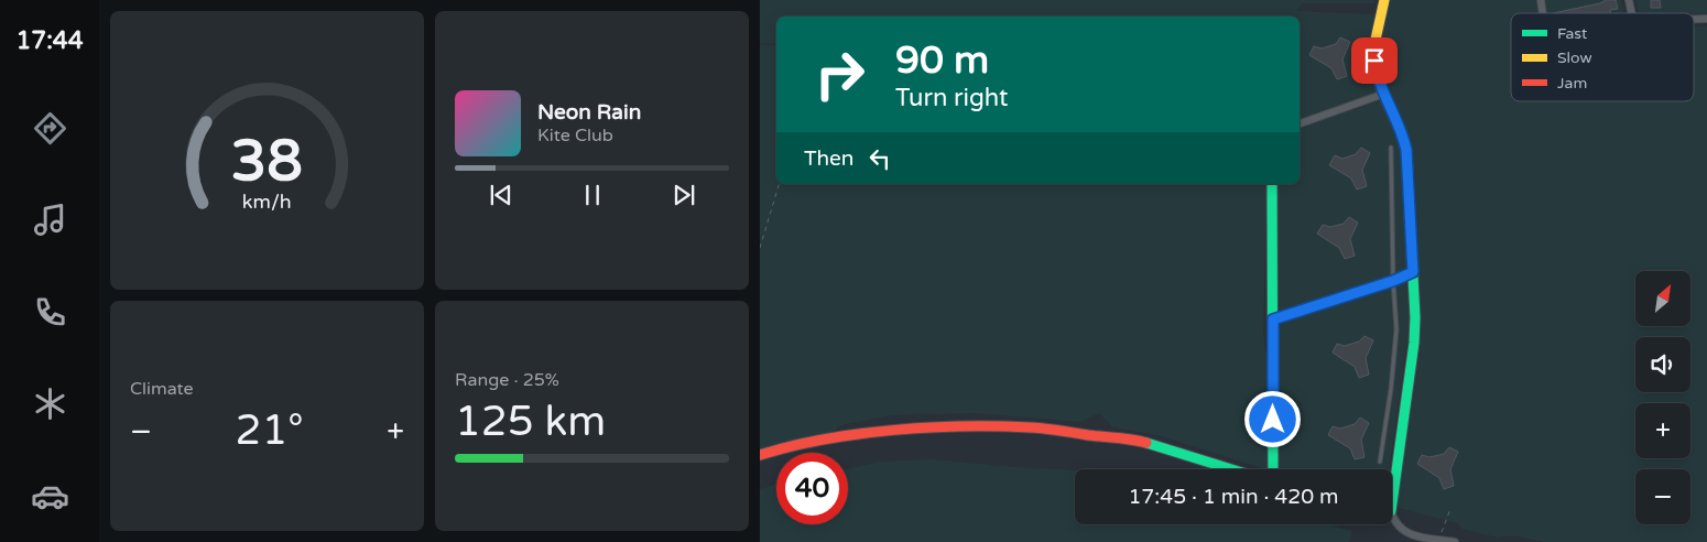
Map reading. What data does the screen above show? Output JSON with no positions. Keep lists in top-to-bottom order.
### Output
{
  "legend": ["Fast", "Slow", "Jam"],
  "north": "top right",
  "page": {
    "tabs": "17:44",
    "turn": ["90 m", "Turn right"],
    "song": ["Neon Rain", "Kite Club"],
    "then": "Then",
    "map_buttons": ["+", "−"],
    "tile": [
      "Climate",
      ["Range · 25%", "125 km"]
    ],
    "heat": ["−", "21°", "+"],
    "limit": "40",
    "trip": "17:45 · 1 min · 420 m",
    "gauge": ["38", "km/h"]
  }
}
